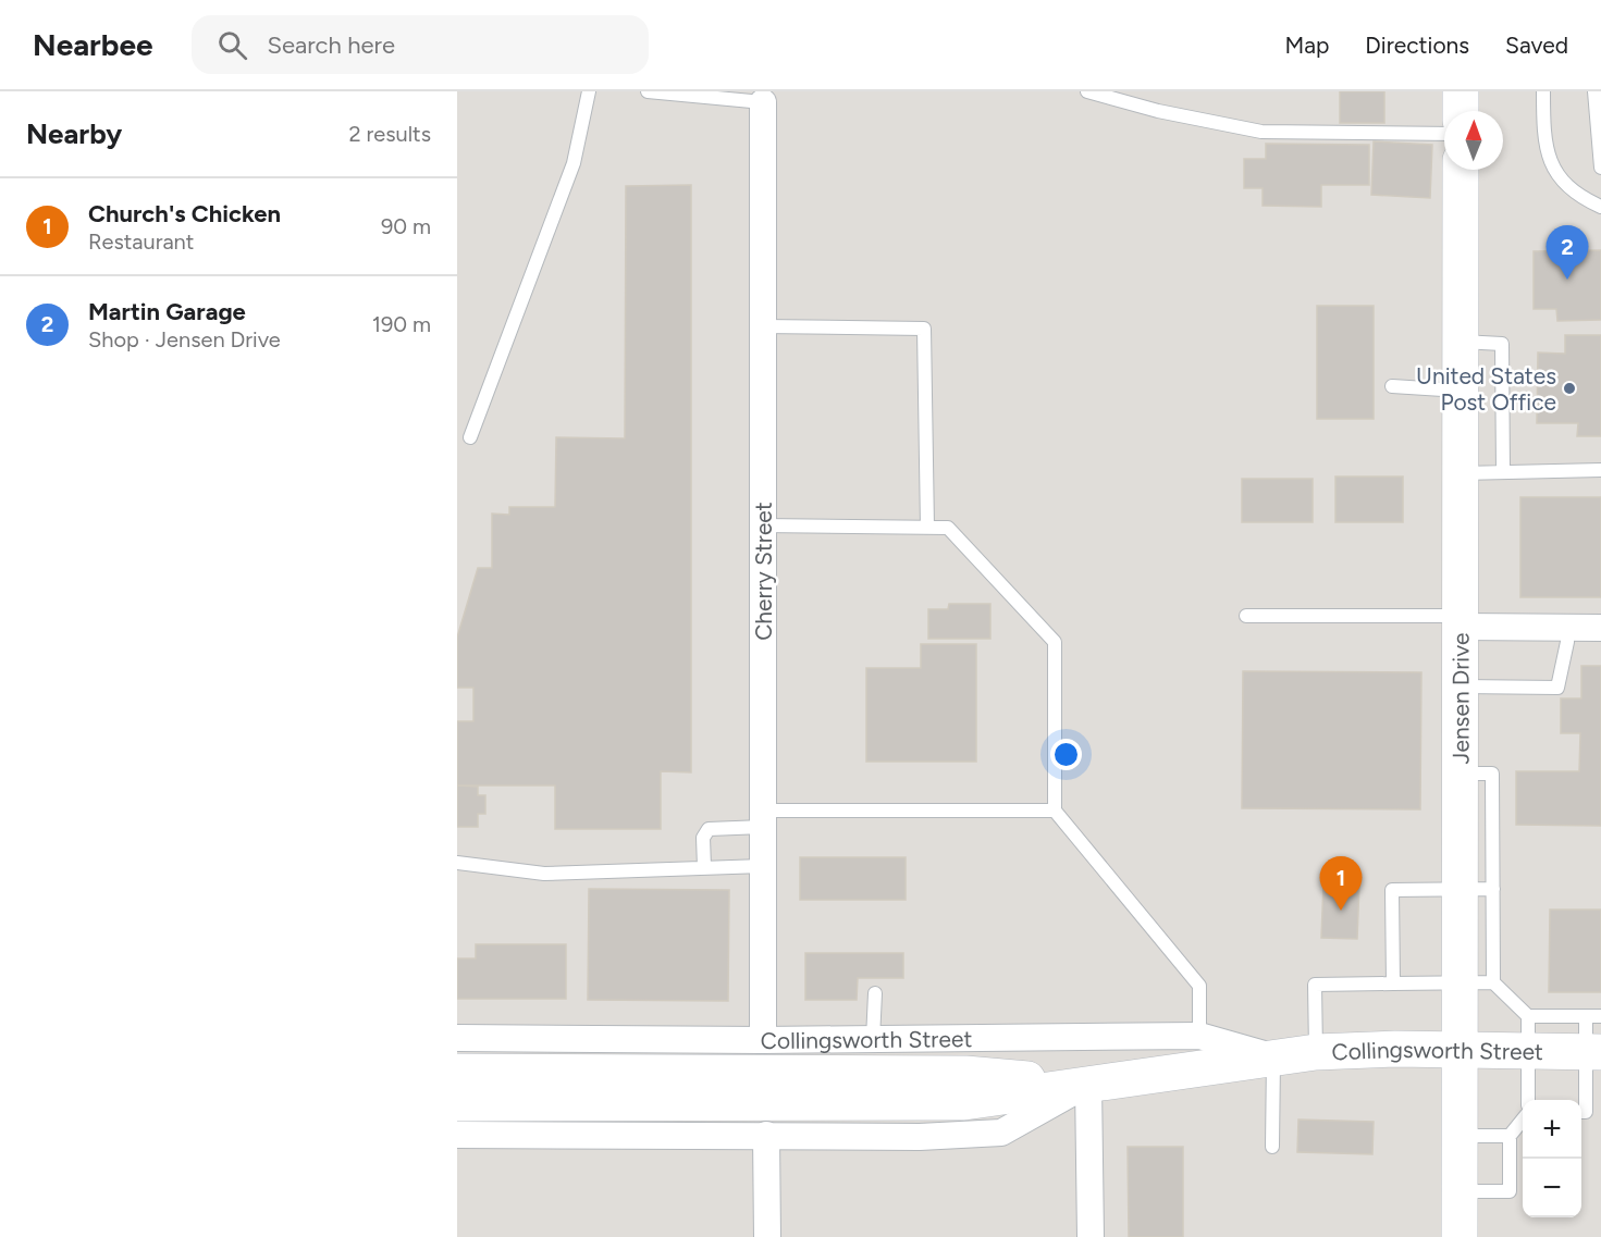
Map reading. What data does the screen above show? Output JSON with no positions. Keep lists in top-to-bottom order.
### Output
{
  "streets": {
    "main road": ["Jensen Drive", "Collingsworth Street"],
    "street": ["Cherry Street"]
  },
  "crossings": [
    ["Cherry Street", "Collingsworth Street"],
    ["Jensen Drive", "Collingsworth Street"]
  ],
  "places": ["United States Post Office"],
  "north": "top",
  "page": {
    "header": "Nearbee",
    "search": "Search here",
    "nav": ["Map", "Directions", "Saved"],
    "heading": ["Nearby", "2 results"],
    "list": [
      {
        "mark": "1",
        "name": "Church's Chicken",
        "note": "Restaurant",
        "value": "90 m"
      },
      {
        "mark": "2",
        "name": "Martin Garage",
        "note": "Shop · Jensen Drive",
        "value": "190 m"
      }
    ],
    "pins": ["2", "1"],
    "map_buttons": ["+", "−"]
  }
}
